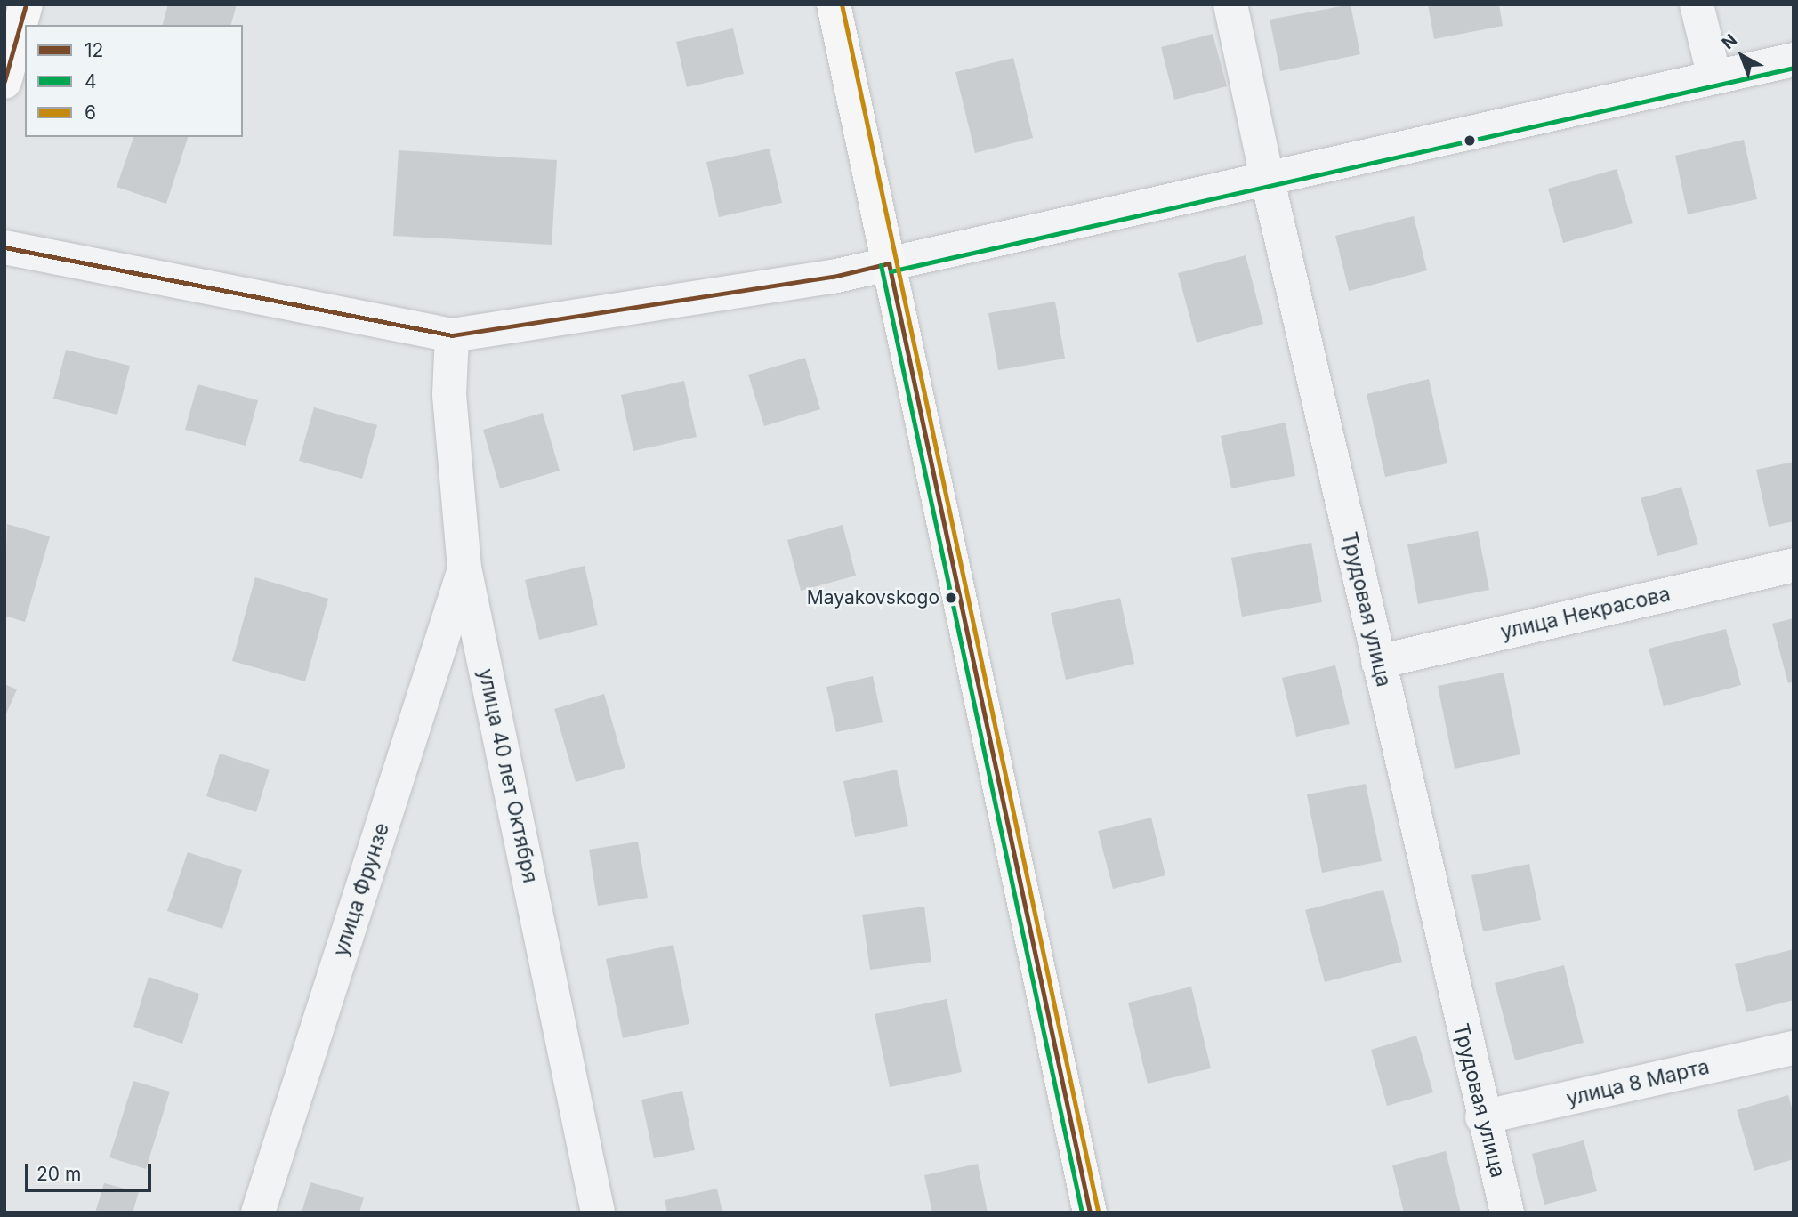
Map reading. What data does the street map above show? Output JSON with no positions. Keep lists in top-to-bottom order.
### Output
{
  "streets": {
    "street": [
      "Трудовая улица",
      "улица Некрасова",
      "улица 40 лет Октября",
      "улица Фрунзе",
      "улица 8 Марта"
    ]
  },
  "crossings": [
    ["Трудовая улица", "улица Некрасова"],
    ["Трудовая улица", "улица 8 Марта"],
    ["улица 40 лет Октября", "улица Фрунзе"]
  ],
  "places": ["Mayakovskogo"],
  "lines": ["transit line 12", "transit line 6", "transit line 4"],
  "legend": ["12", "4", "6"],
  "scale_bar": "20 m",
  "north": "top left"
}
